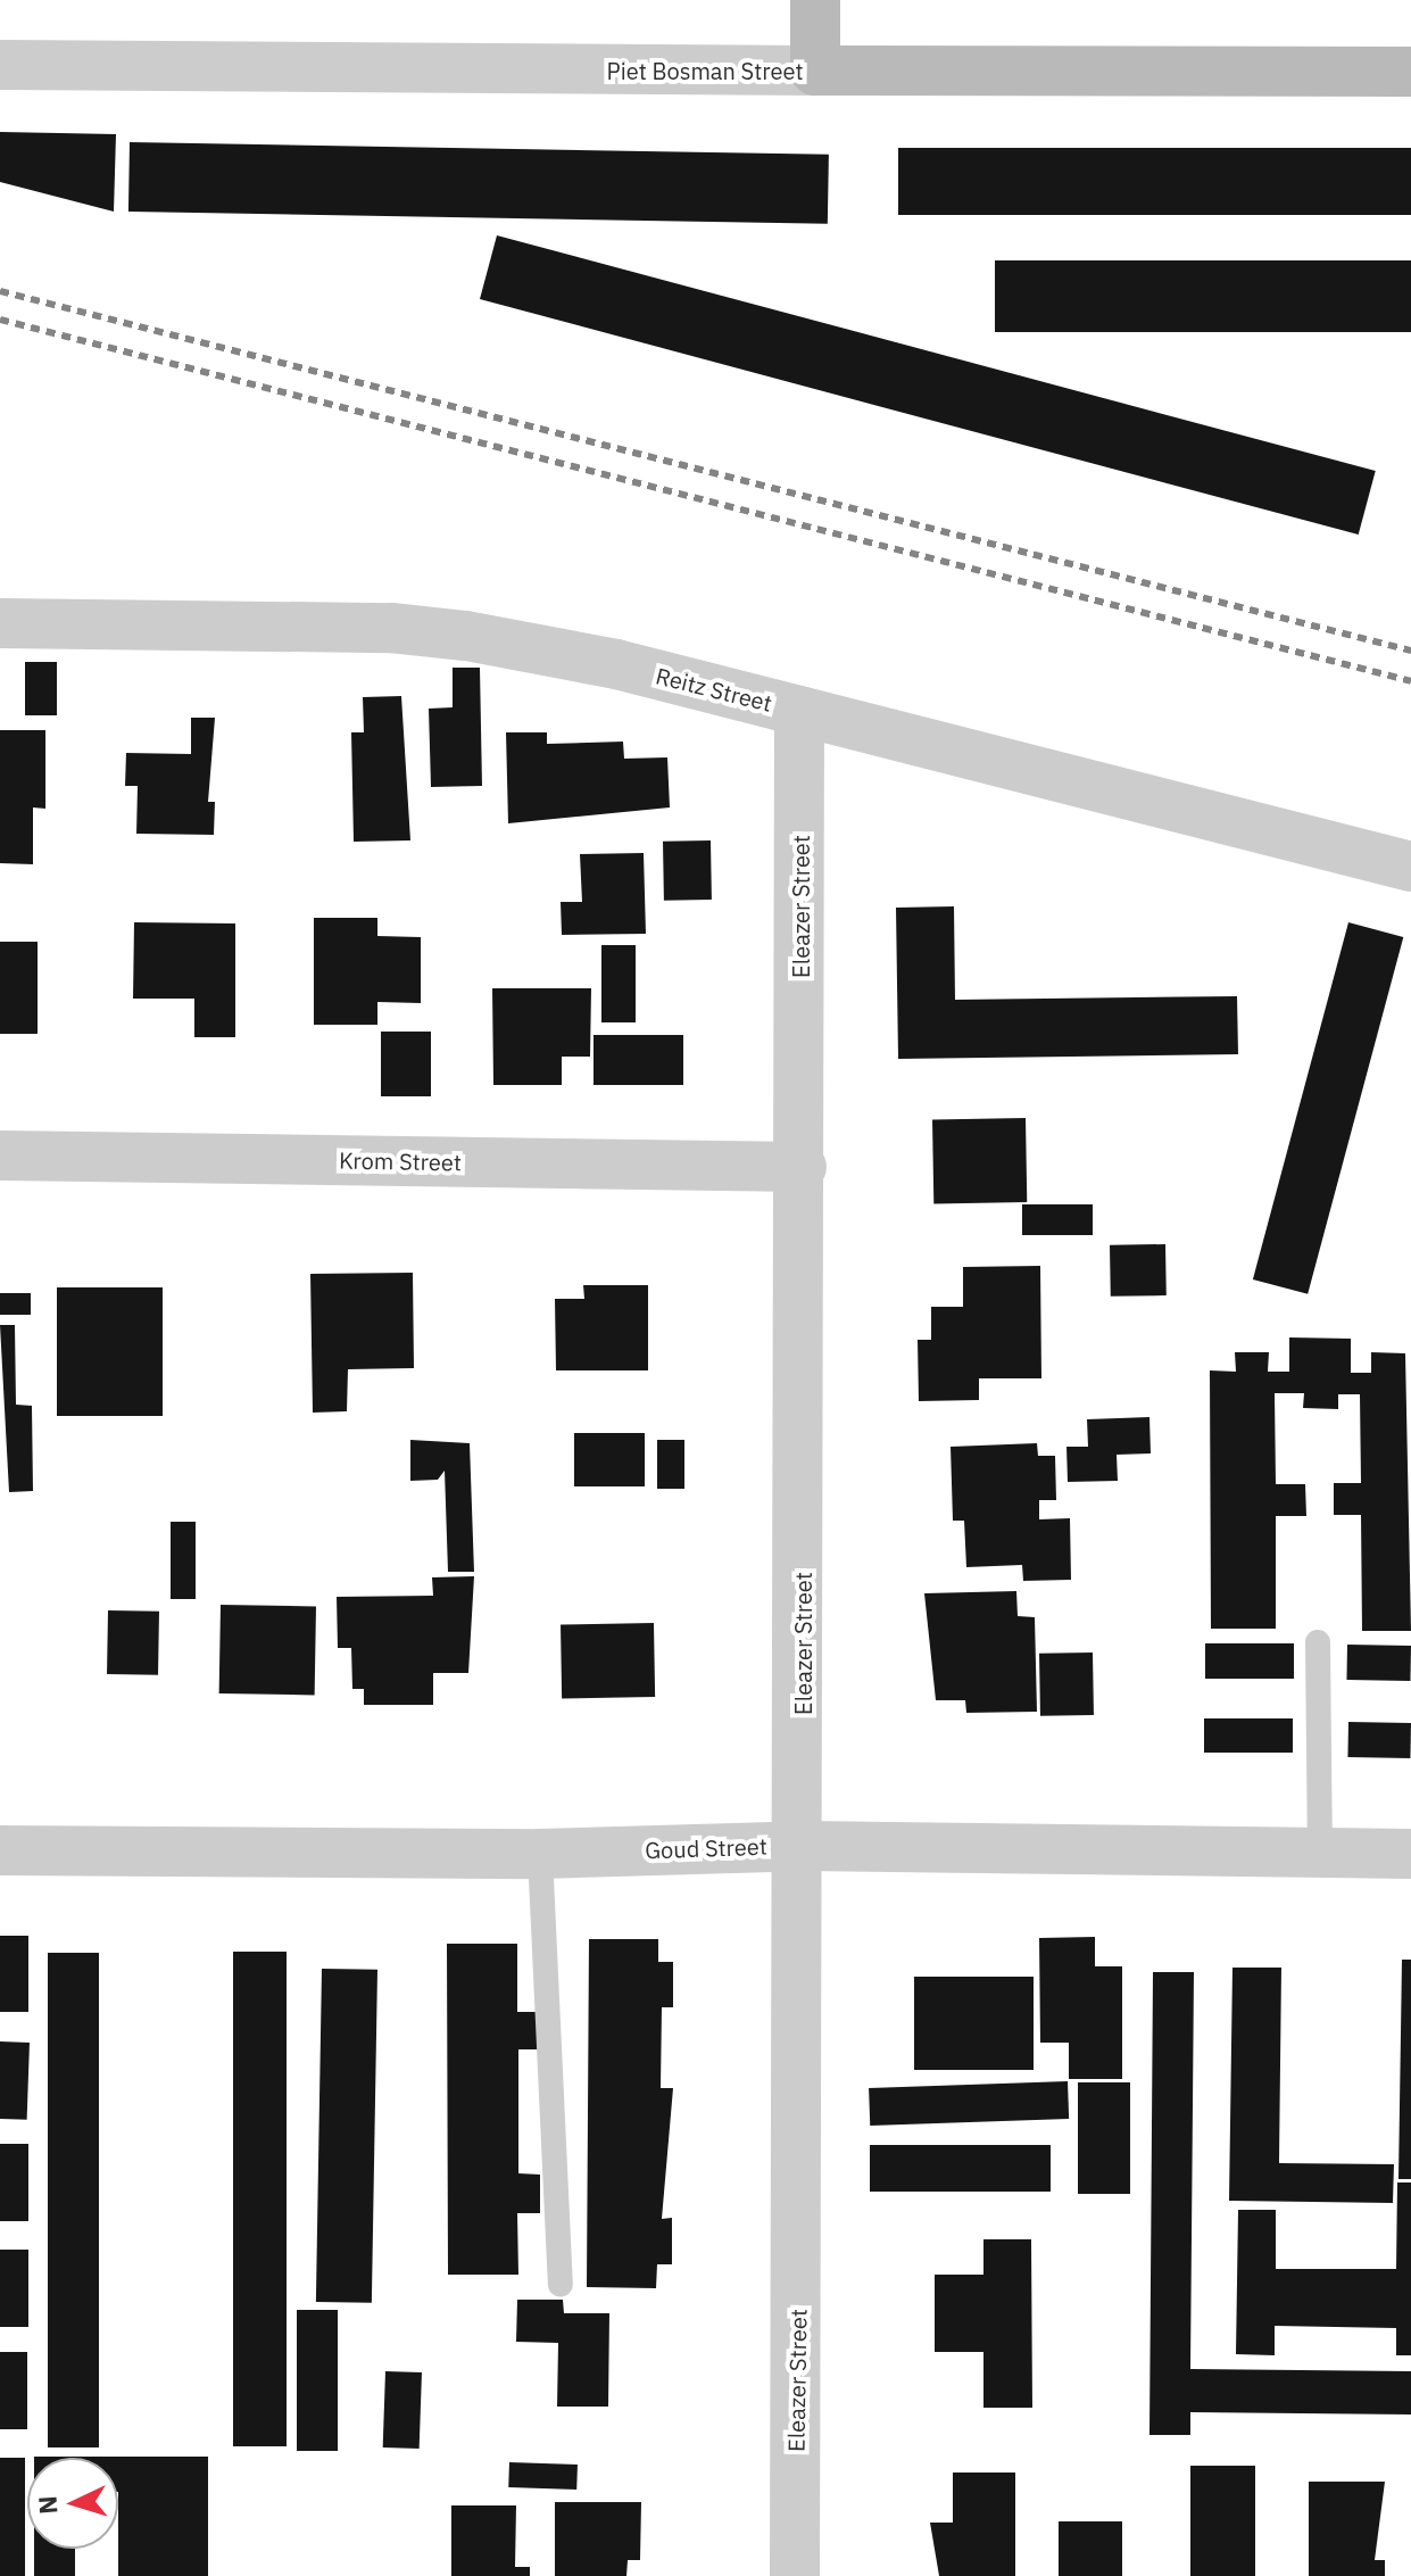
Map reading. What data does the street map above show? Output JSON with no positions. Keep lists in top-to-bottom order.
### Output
{
  "streets": {
    "street": [
      "Piet Bosman Street",
      "Reitz Street",
      "Eleazer Street",
      "Krom Street",
      "Goud Street"
    ]
  },
  "crossings": [
    ["Reitz Street", "Eleazer Street"],
    ["Eleazer Street", "Krom Street"],
    ["Eleazer Street", "Goud Street"]
  ],
  "north": "left"
}
